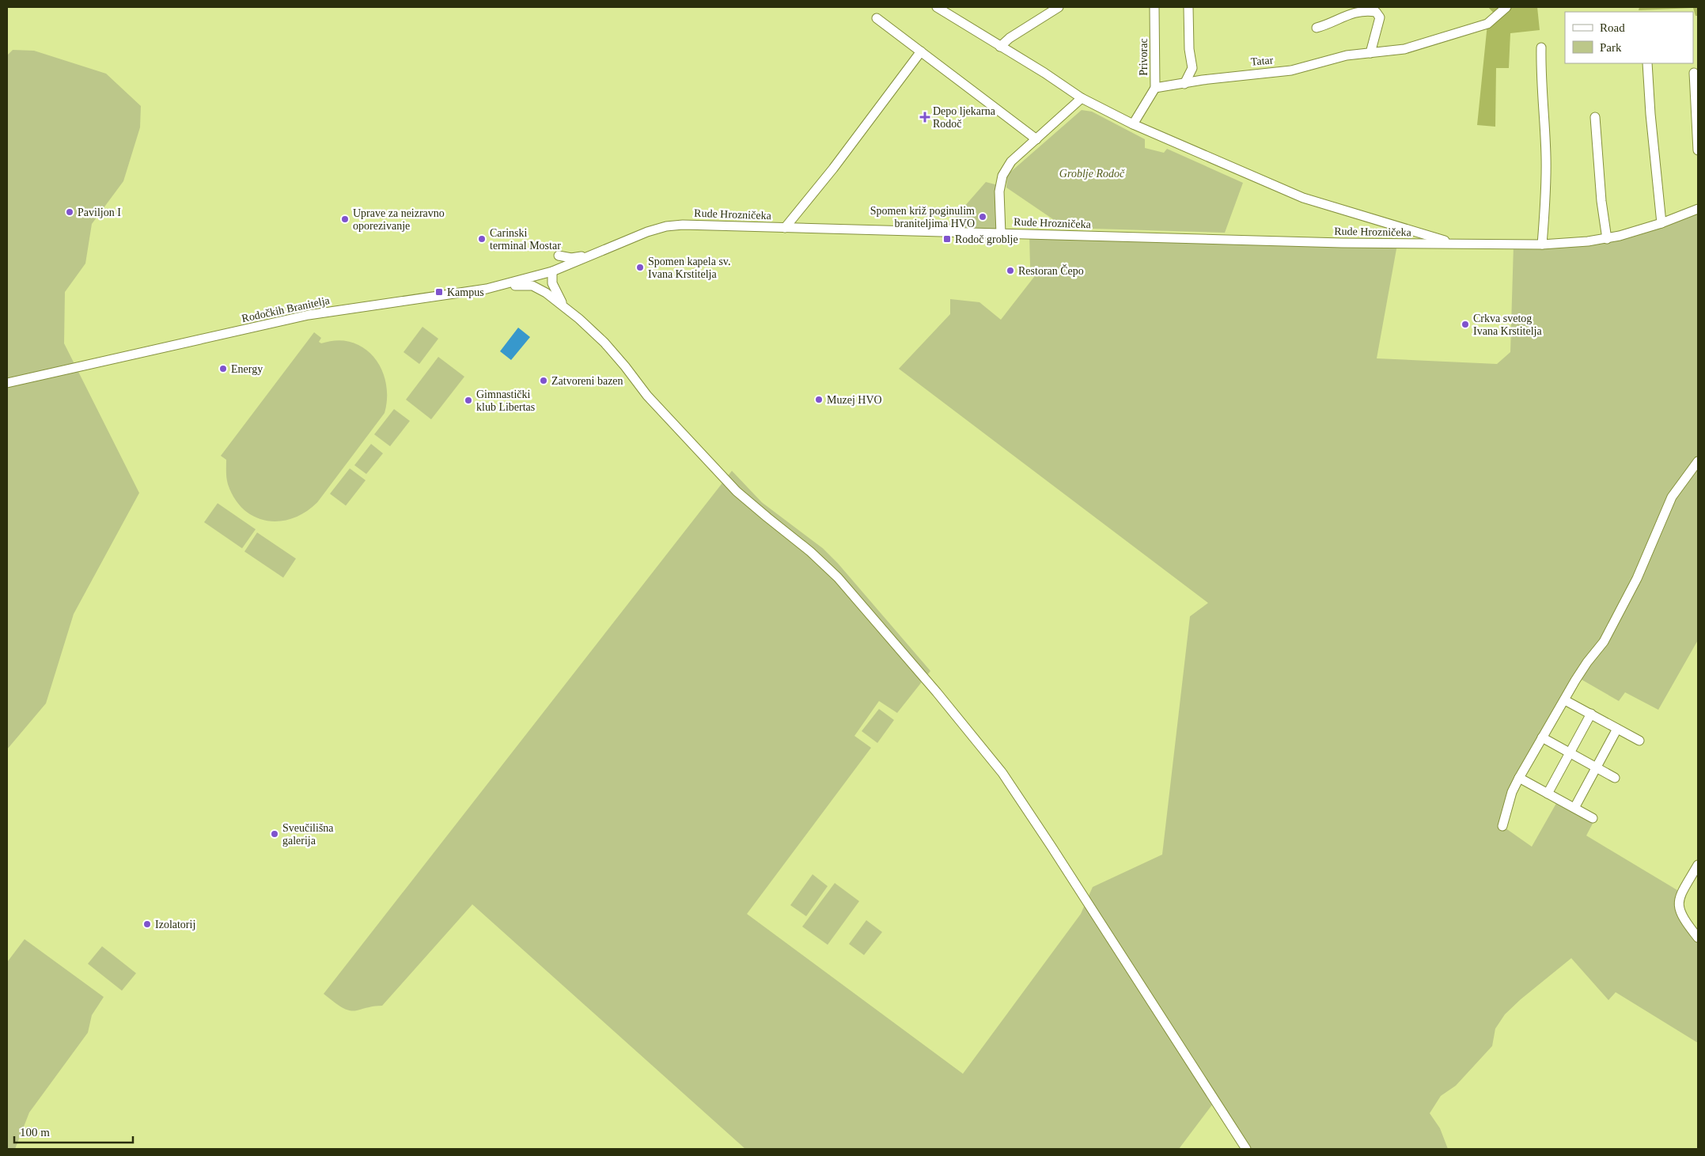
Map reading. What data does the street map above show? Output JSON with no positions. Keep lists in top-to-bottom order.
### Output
{
  "streets": {
    "street": [
      "Privorac",
      "Tatar",
      "Rude Hrozničeka",
      "Rodočkih Branitelja"
    ]
  },
  "crossings": [
    ["Privorac", "Tatar"],
    ["Rude Hrozničeka", "Rodočkih Branitelja"]
  ],
  "parks": ["Groblje Rodoč"],
  "places": {
    "health": ["Depo ljekarna Rodoč"],
    "other": [
      "Paviljon I",
      "Spomen križ poginulim braniteljima HVO",
      "Uprave za neizravno oporezivanje",
      "Carinski terminal Mostar",
      "Spomen kapela sv. Ivana Krstitelja",
      "Restoran Čepo",
      "Crkva svetog Ivana Krstitelja",
      "Energy",
      "Zatvoreni bazen",
      "Muzej HVO",
      "Gimnastički klub Libertas",
      "Sveučilišna galerija",
      "Izolatorij"
    ],
    "transit": ["Rodoč groblje", "Kampus"]
  },
  "legend": ["Road", "Park"],
  "scale_bar": "100 m"
}
